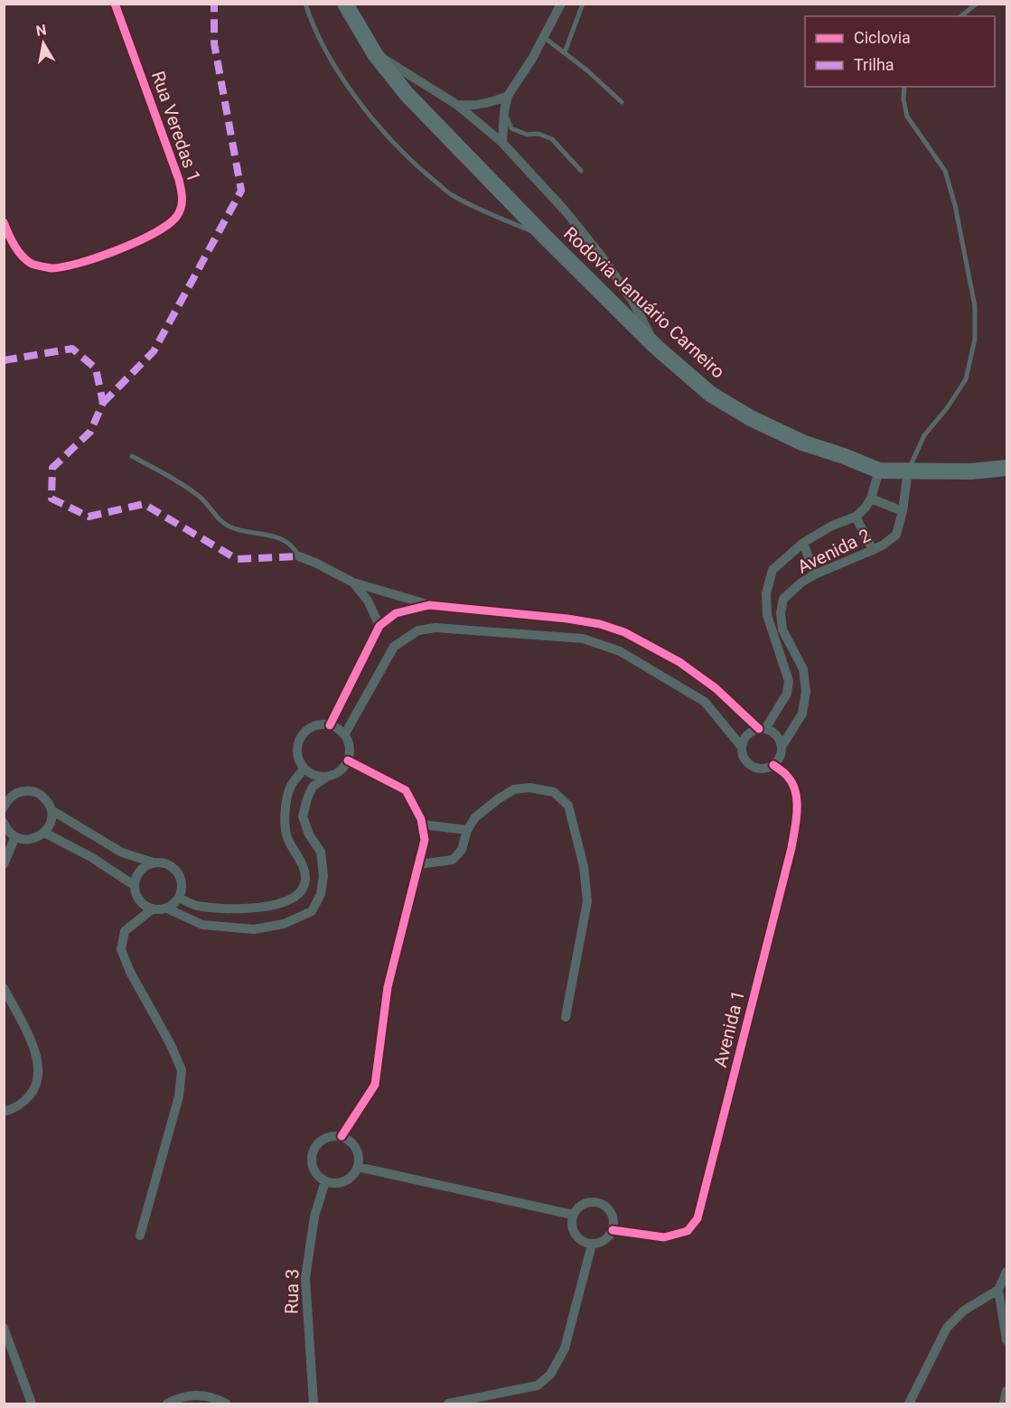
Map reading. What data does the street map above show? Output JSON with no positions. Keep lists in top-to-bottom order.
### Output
{
  "streets": {
    "highway": ["Rodovia Januário Carneiro"],
    "street": [
      "Rua Veredas 1",
      "Avenida 2",
      "Avenida 1",
      "Rua 3"
    ]
  },
  "crossings": [
    ["Rodovia Januário Carneiro", "Avenida 2"],
    ["Avenida 2", "Avenida 1"]
  ],
  "legend": ["Ciclovia", "Trilha"],
  "north": "top"
}
